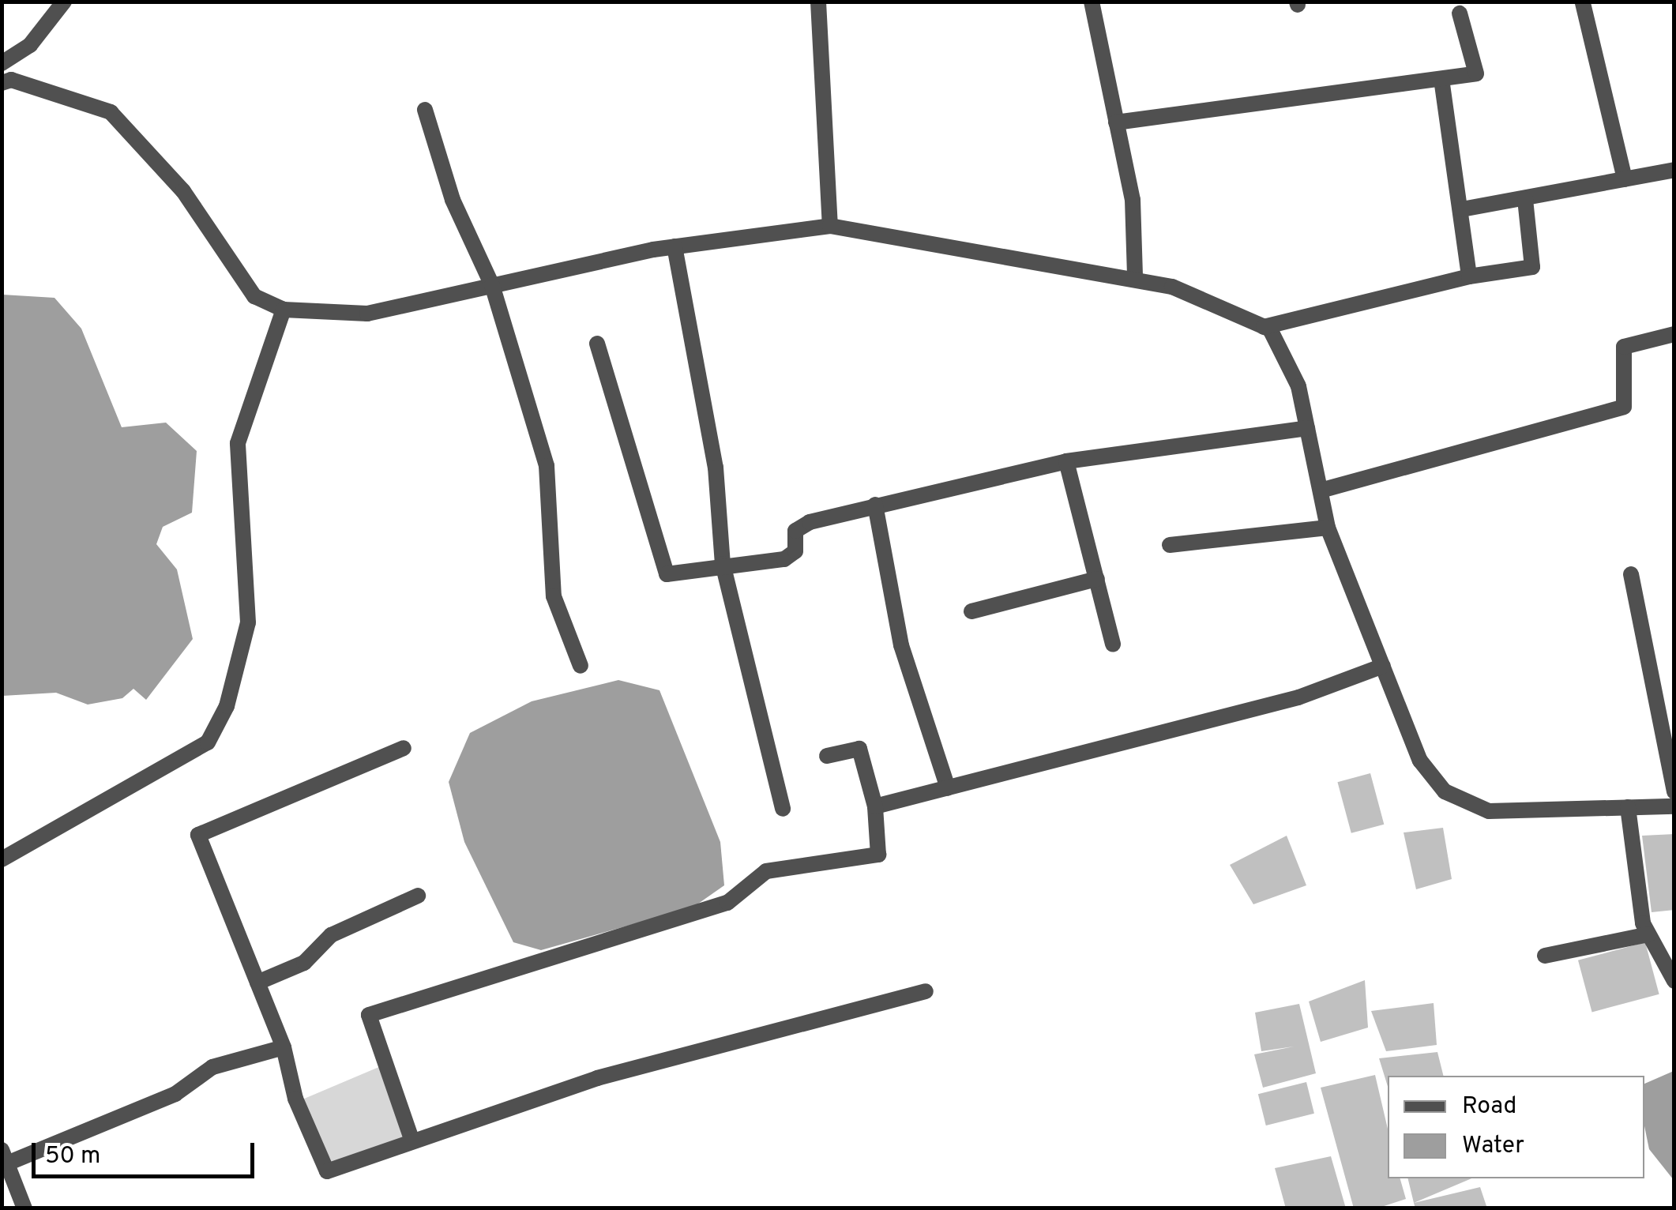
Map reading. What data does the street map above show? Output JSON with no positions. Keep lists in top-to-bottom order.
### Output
{
  "legend": ["Road", "Water"],
  "scale_bar": "50 m"
}
